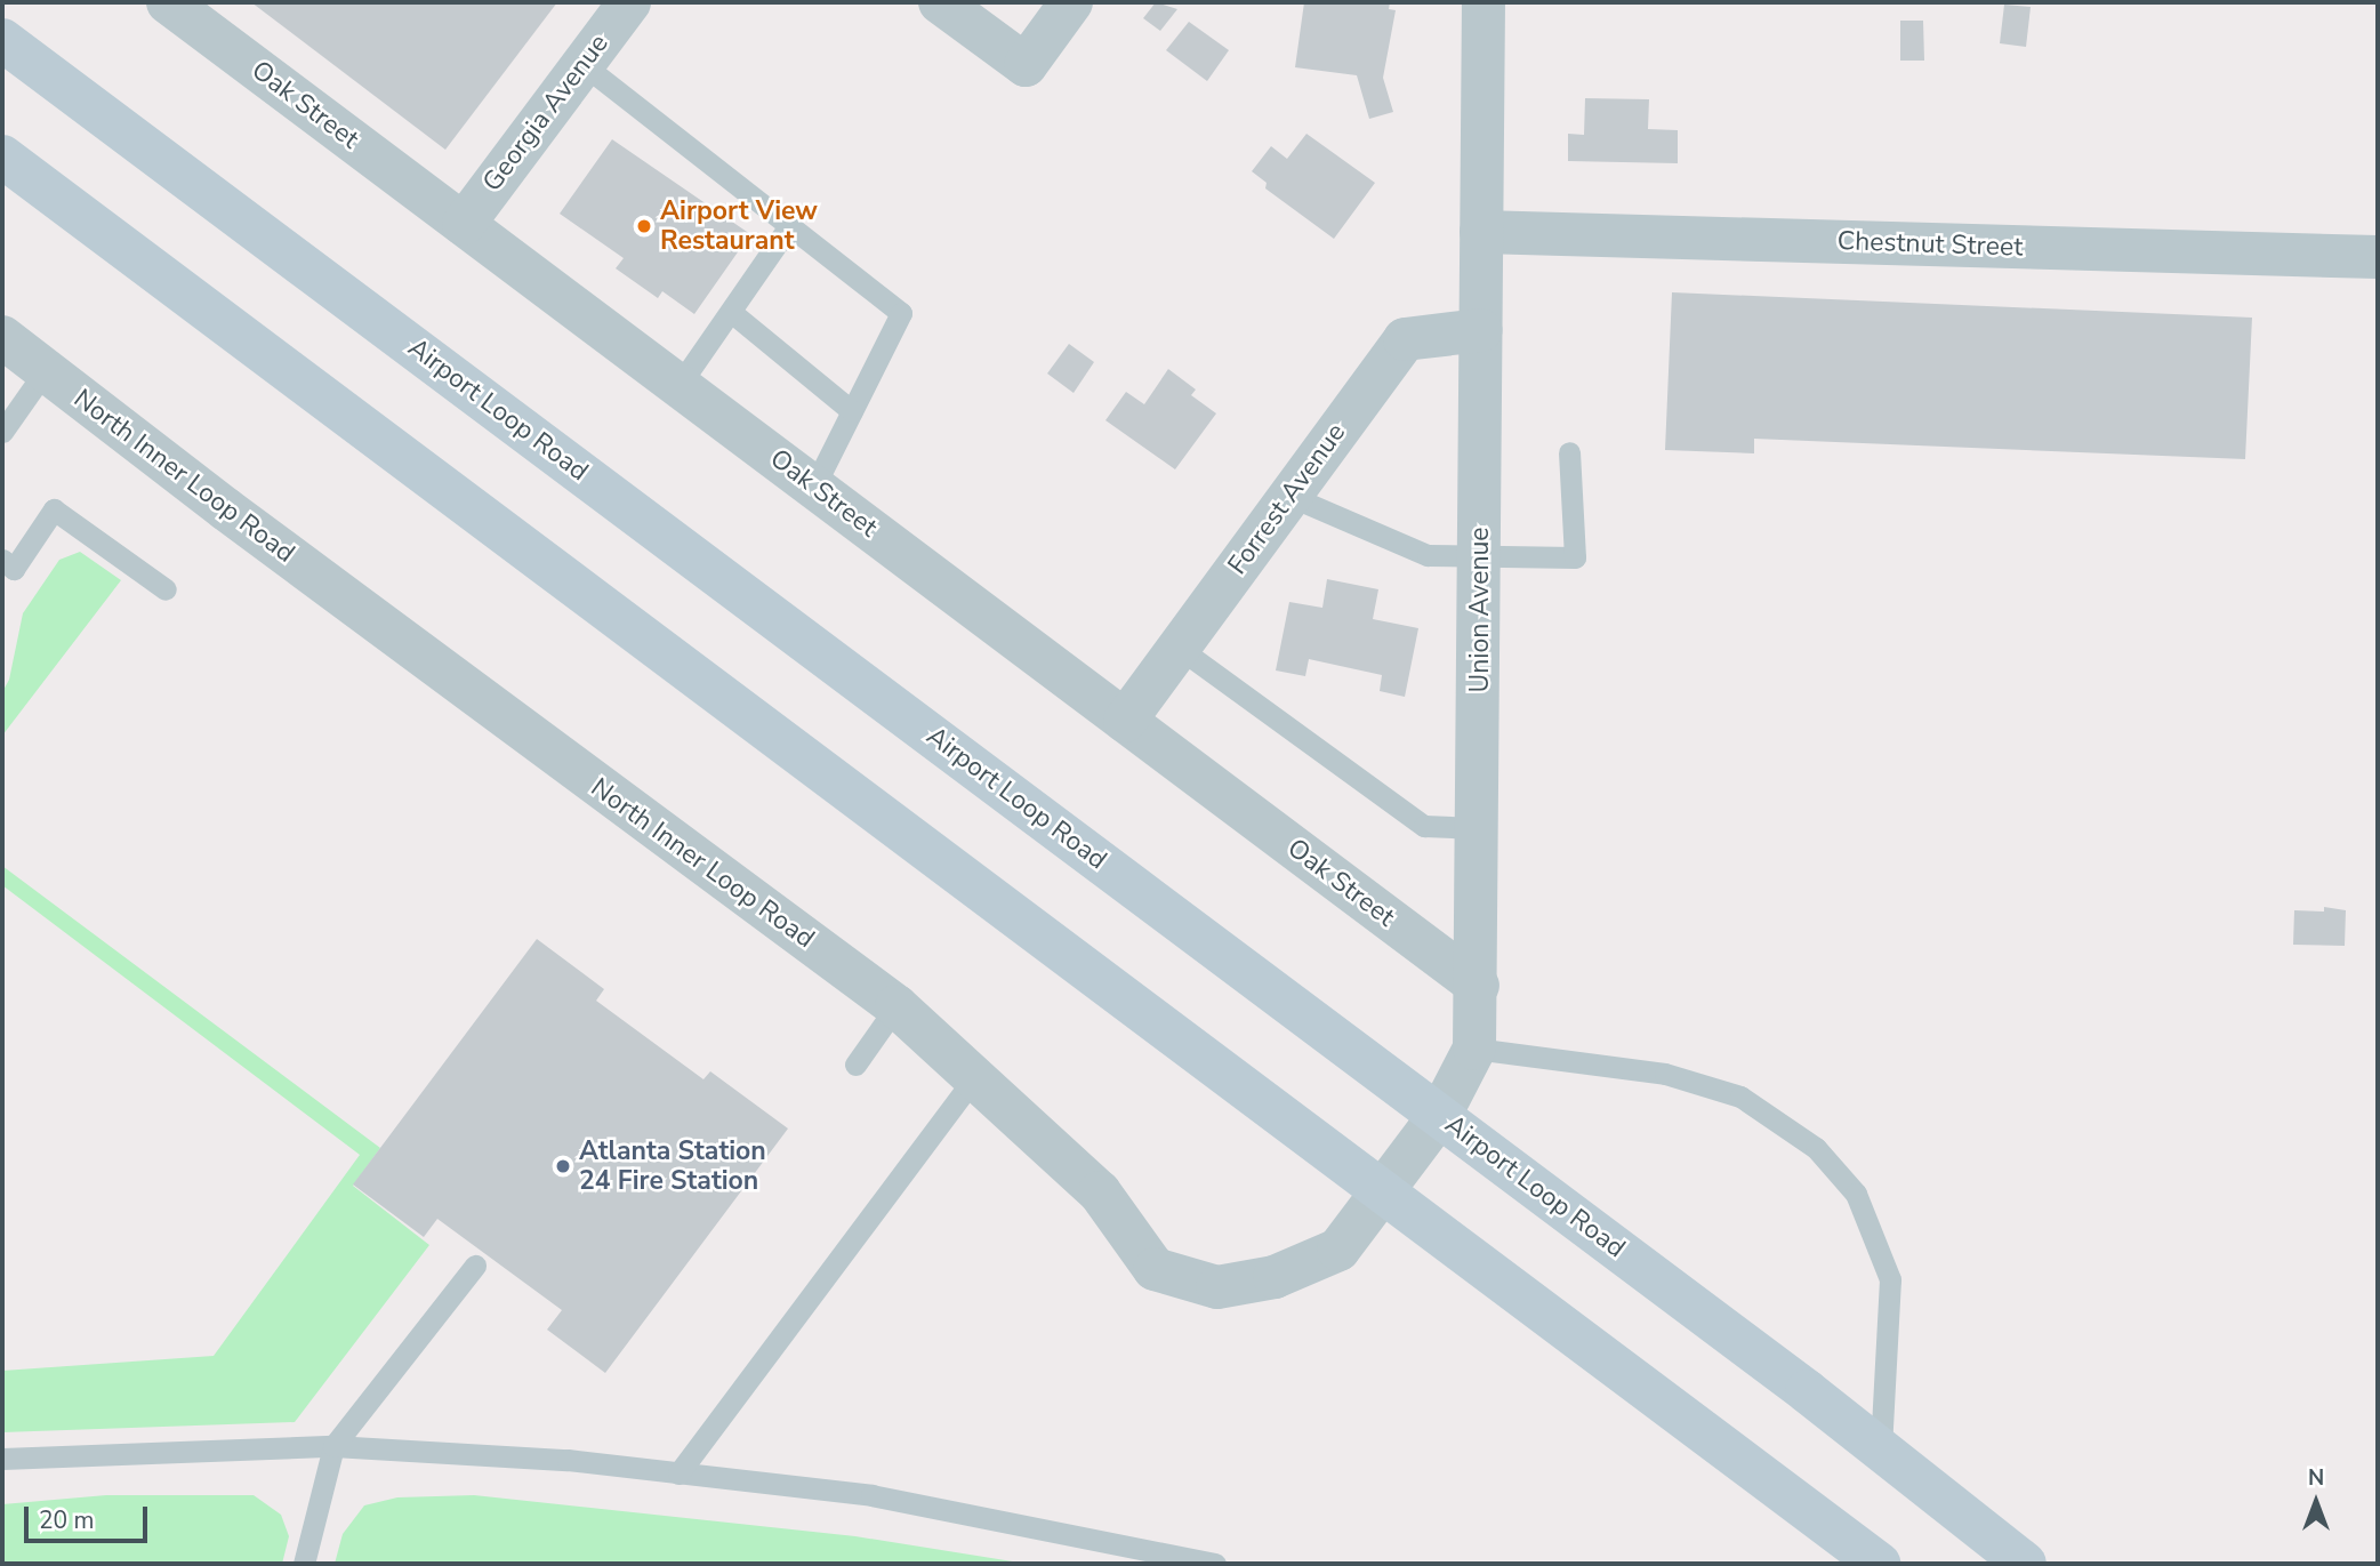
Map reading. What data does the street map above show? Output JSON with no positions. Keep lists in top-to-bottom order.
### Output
{
  "streets": {
    "main road": ["Airport Loop Road"],
    "street": [
      "Oak Street",
      "Georgia Avenue",
      "Chestnut Street",
      "North Inner Loop Road",
      "Forrest Avenue",
      "Union Avenue"
    ]
  },
  "crossings": [
    ["Oak Street", "Georgia Avenue"],
    ["Oak Street", "Forrest Avenue"],
    ["Oak Street", "Union Avenue"],
    ["Chestnut Street", "Union Avenue"],
    ["Airport Loop Road", "Union Avenue"],
    ["North Inner Loop Road", "Union Avenue"],
    ["Forrest Avenue", "Union Avenue"]
  ],
  "places": ["Airport View Restaurant", "Atlanta Station 24 Fire Station"],
  "scale_bar": "20 m",
  "north": "top"
}
